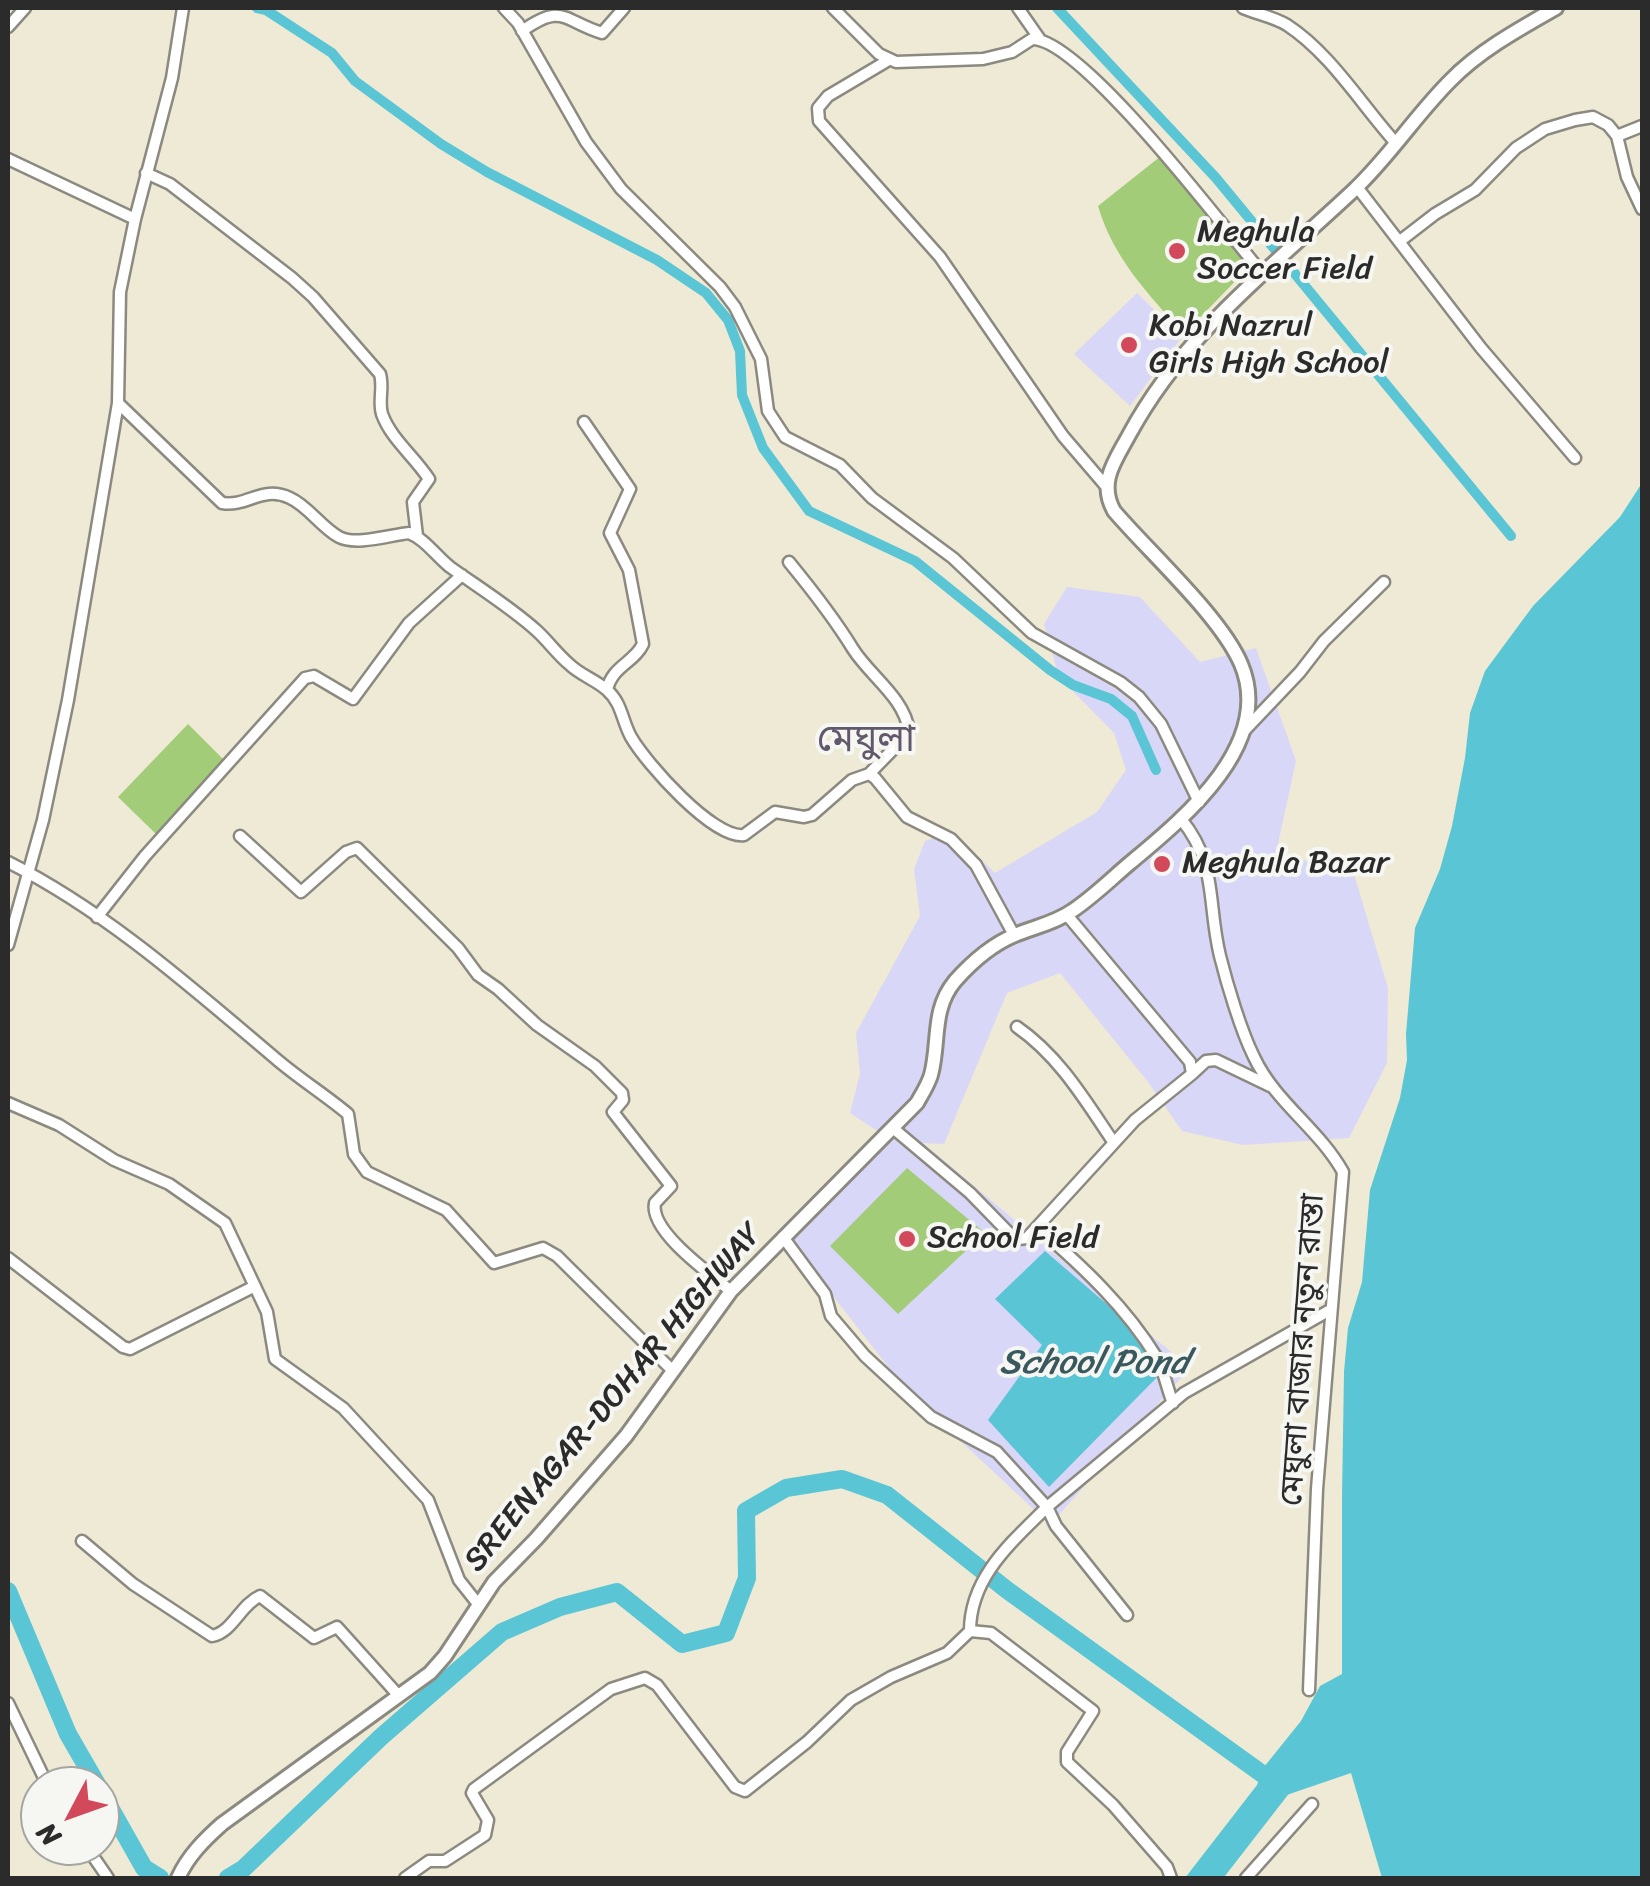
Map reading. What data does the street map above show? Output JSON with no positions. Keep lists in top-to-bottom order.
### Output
{
  "streets": {
    "main road": ["SREENAGAR-DOHAR HIGHWAY"],
    "street": ["মেঘুলা বাজার নতুন রাস্তা"]
  },
  "crossings": [
    ["মেঘুলা বাজার নতুন রাস্তা", "SREENAGAR-DOHAR HIGHWAY"]
  ],
  "districts": ["মেঘুলা"],
  "water": ["School Pond"],
  "places": [
    "Meghula Soccer Field",
    "Kobi Nazrul Girls High School",
    "Meghula Bazar",
    "School Field"
  ],
  "north": "bottom left"
}
